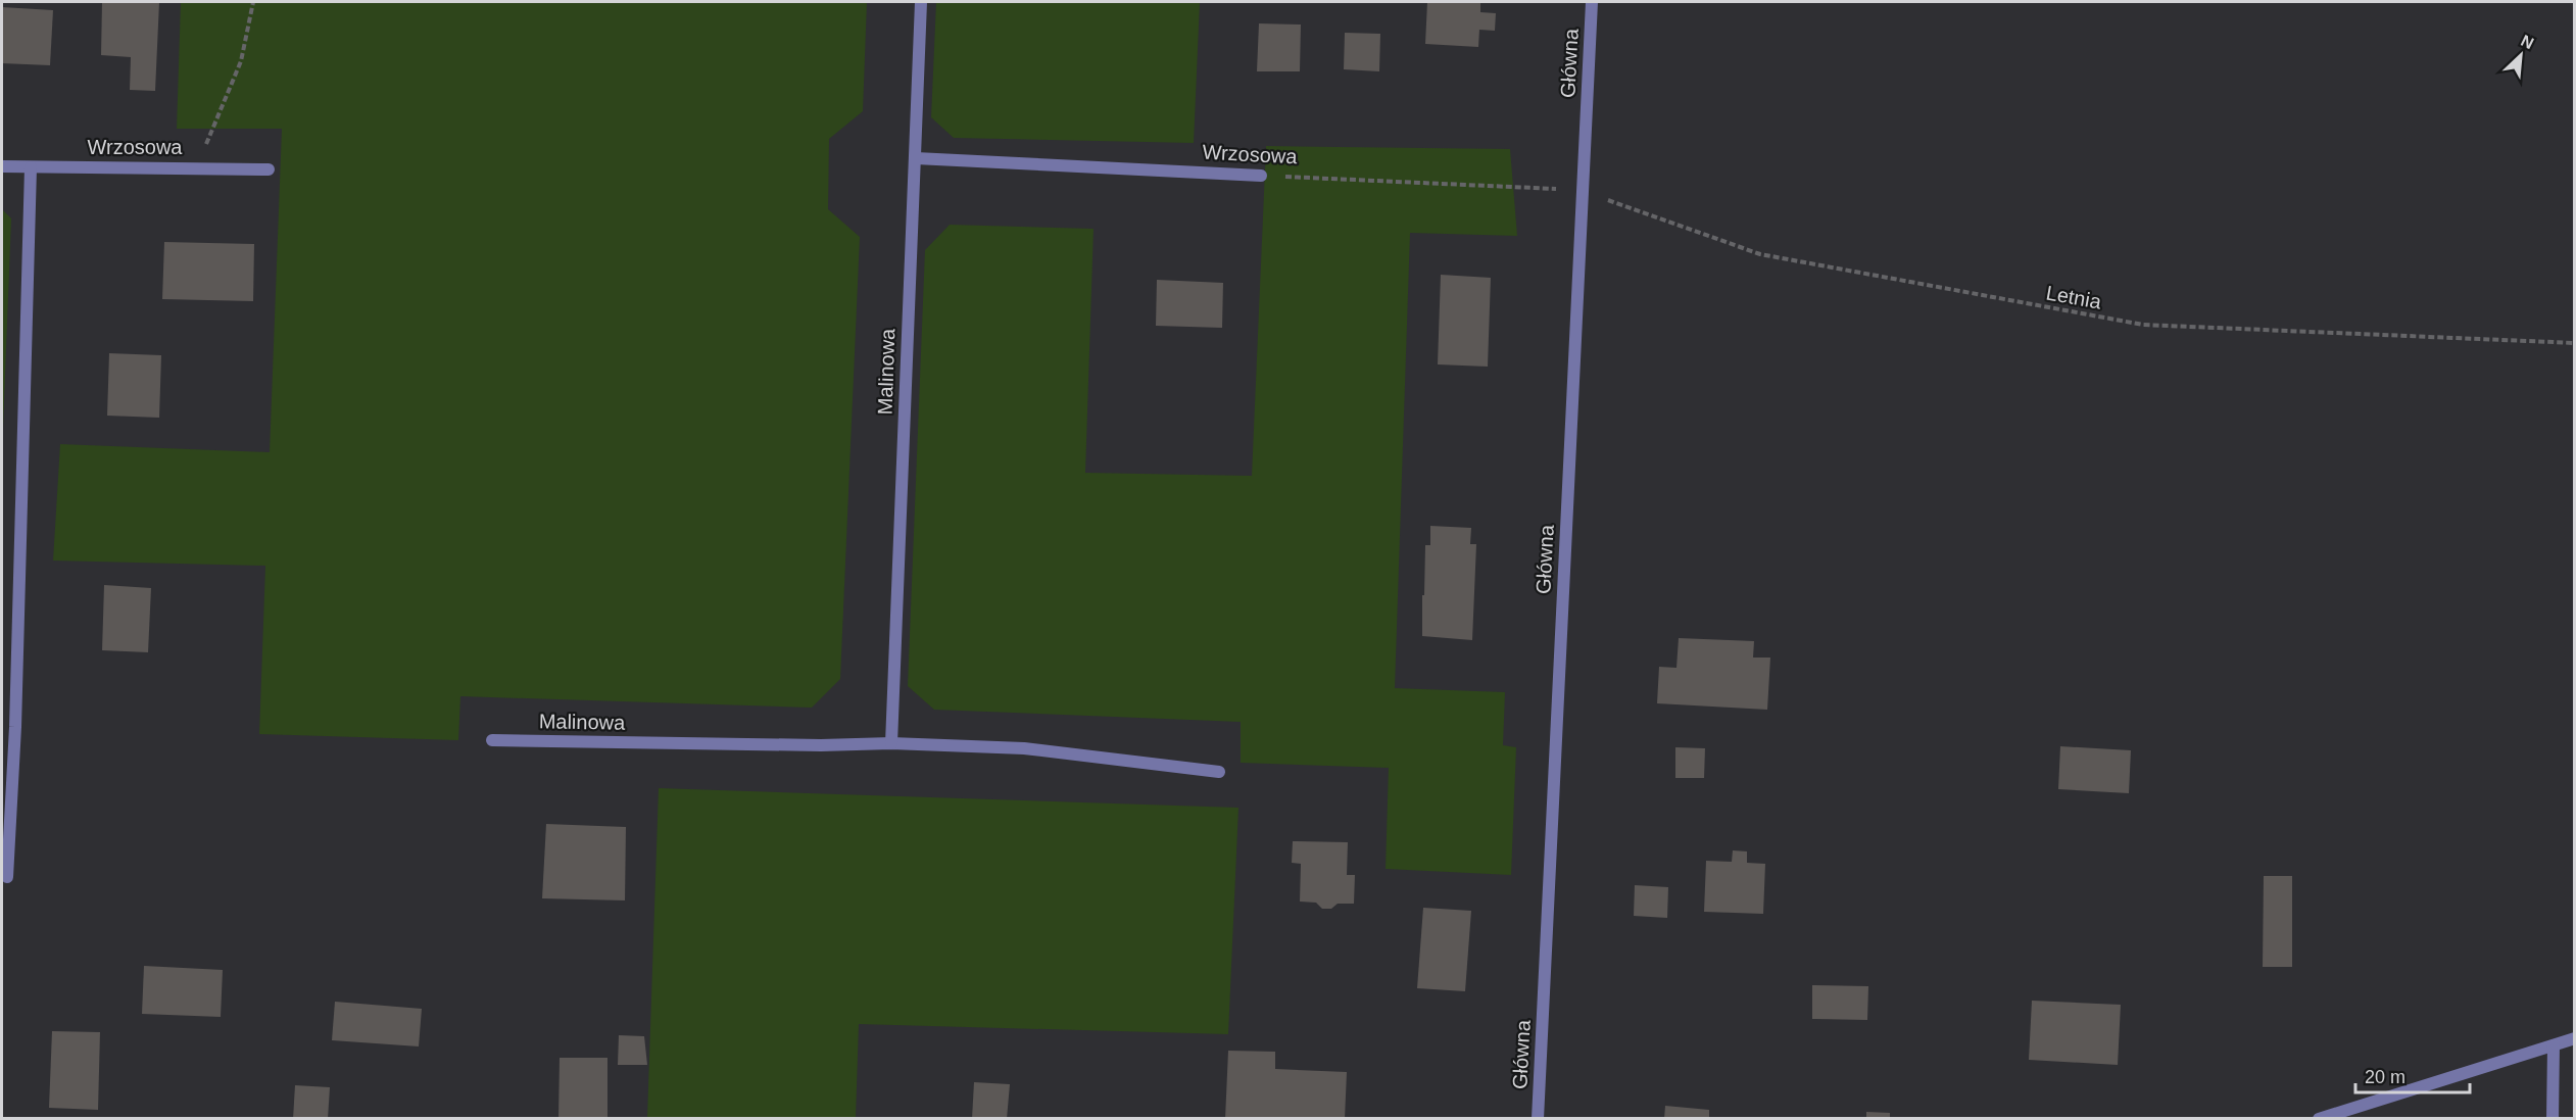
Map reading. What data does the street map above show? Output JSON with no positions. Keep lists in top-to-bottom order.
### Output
{
  "streets": {
    "street": ["Główna", "Wrzosowa", "Malinowa"],
    "path": ["Letnia"]
  },
  "crossings": [
    ["Główna", "Wrzosowa"],
    ["Główna", "Letnia"],
    ["Wrzosowa", "Letnia"],
    ["Wrzosowa", "Malinowa"]
  ],
  "scale_bar": "20 m",
  "north": "top right"
}
